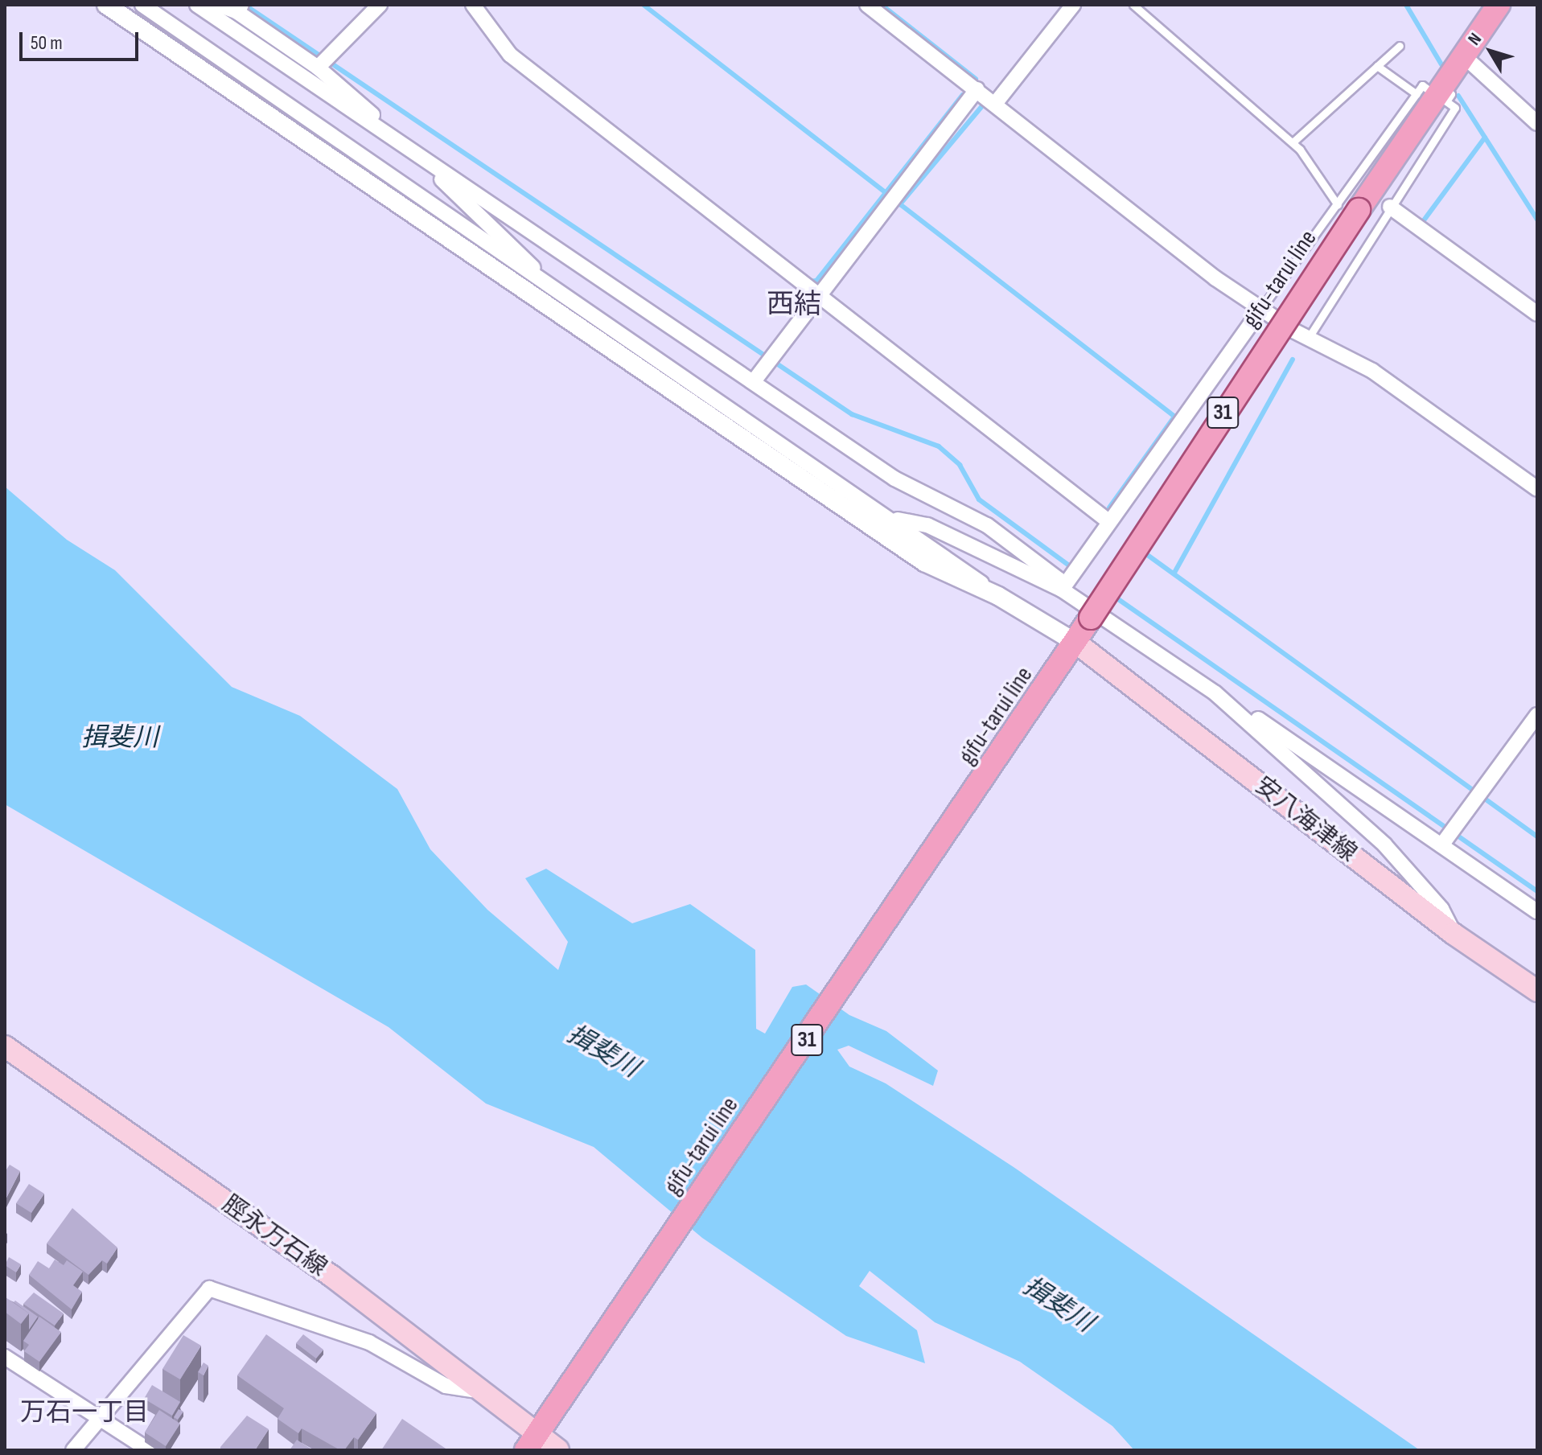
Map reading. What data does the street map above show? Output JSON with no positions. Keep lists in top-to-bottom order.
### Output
{
  "streets": {
    "main road": [
      "gifu-tarui line",
      "31",
      "安八海津線",
      "脛永万石線"
    ]
  },
  "crossings": [
    ["gifu-tarui line", "安八海津線"],
    ["gifu-tarui line", "脛永万石線"]
  ],
  "districts": ["西結", "万石一丁目"],
  "water": ["揖斐川"],
  "scale_bar": "50 m",
  "north": "top left"
}
